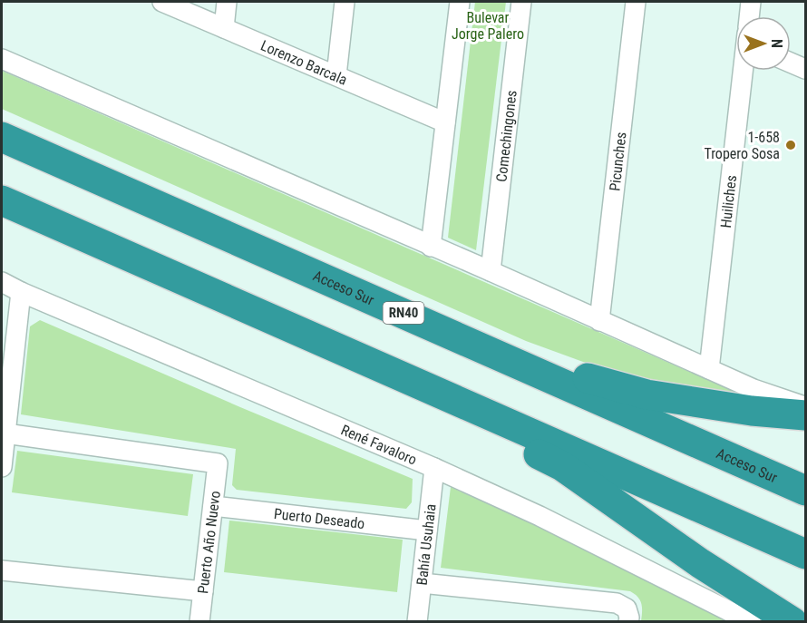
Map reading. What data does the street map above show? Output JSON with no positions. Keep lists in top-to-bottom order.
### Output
{
  "streets": {
    "highway": ["Acceso Sur", "RN40"],
    "street": [
      "Lorenzo Barcala",
      "Comechingones",
      "Picunches",
      "Huiliches",
      "René Favaloro",
      "Puerto Deseado",
      "Puerto Año Nuevo",
      "Bahía Usuhaia"
    ]
  },
  "crossings": [
    ["René Favaloro", "Bahía Usuhaia"],
    ["Puerto Deseado", "Puerto Año Nuevo"],
    ["Puerto Deseado", "Bahía Usuhaia"]
  ],
  "parks": ["Bulevar Jorge Palero"],
  "places": ["1-658 Tropero Sosa"],
  "north": "right"
}
